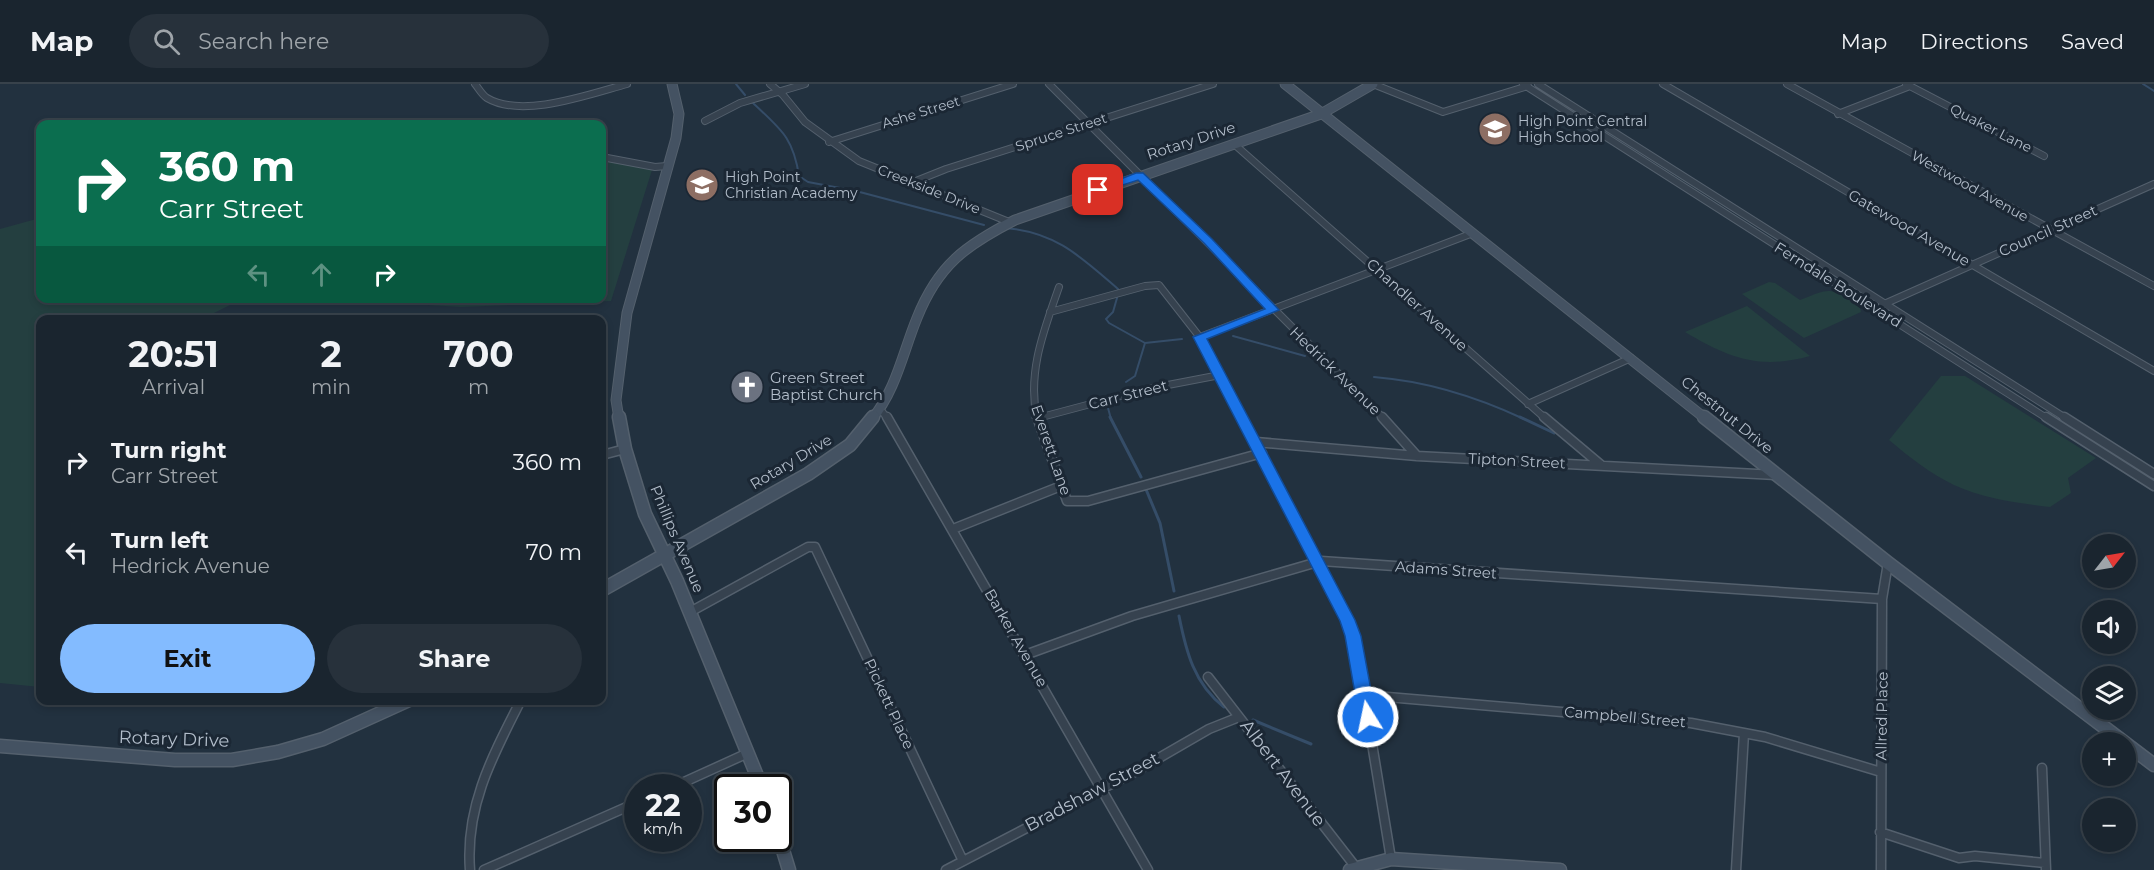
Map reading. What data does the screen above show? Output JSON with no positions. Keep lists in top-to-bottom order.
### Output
{
  "streets": {
    "street": [
      "Ashe Street",
      "Quaker Lane",
      "Spruce Street",
      "Rotary Drive",
      "Westwood Avenue",
      "Creekside Drive",
      "Gatewood Avenue",
      "Council Street",
      "Ferndale Boulevard",
      "Chandler Avenue",
      "Hedrick Avenue",
      "Carr Street",
      "Chestnut Drive",
      "Everett Lane",
      "Tipton Street",
      "Phillips Avenue",
      "Adams Street",
      "Barker Avenue",
      "Pickett Place",
      "Allred Place",
      "Campbell Street",
      "Albert Avenue",
      "Bradshaw Street"
    ]
  },
  "crossings": [
    ["Ashe Street", "Creekside Drive"],
    ["Spruce Street", "Creekside Drive"],
    ["Spruce Street", "Hedrick Avenue"],
    ["Rotary Drive", "Creekside Drive"],
    ["Rotary Drive", "Chandler Avenue"],
    ["Rotary Drive", "Hedrick Avenue"],
    ["Rotary Drive", "Chestnut Drive"],
    ["Rotary Drive", "Phillips Avenue"],
    ["Rotary Drive", "Barker Avenue"],
    ["Westwood Avenue", "Council Street"],
    ["Gatewood Avenue", "Council Street"],
    ["Council Street", "Ferndale Boulevard"],
    ["Chandler Avenue", "Tipton Street"],
    ["Hedrick Avenue", "Tipton Street"],
    ["Carr Street", "Everett Lane"],
    ["Chestnut Drive", "Tipton Street"],
    ["Chestnut Drive", "Allred Place"],
    ["Phillips Avenue", "Pickett Place"],
    ["Adams Street", "Barker Avenue"],
    ["Adams Street", "Allred Place"],
    ["Barker Avenue", "Bradshaw Street"],
    ["Pickett Place", "Bradshaw Street"],
    ["Allred Place", "Campbell Street"],
    ["Albert Avenue", "Bradshaw Street"]
  ],
  "places": {
    "school or university": ["High Point Central High School", "High Point Christian Academy"],
    "church": ["Green Street Baptist Church"]
  },
  "north": "top right",
  "page": {
    "header": "Map",
    "search": "Search here",
    "nav": ["Map", "Directions", "Saved"],
    "turn": ["360 m", "Carr Street"],
    "eta": [
      "20:51",
      "Arrival",
      "2",
      "min",
      "700",
      "m"
    ],
    "list": [
      {
        "name": "Turn right",
        "note": "Carr Street",
        "value": "360 m"
      },
      {
        "name": "Turn left",
        "note": "Hedrick Avenue",
        "value": "70 m"
      }
    ],
    "map_buttons": ["+", "−"],
    "buttons": ["Exit", "Share"],
    "speed": "22 km/h",
    "limit": "30"
  }
}
